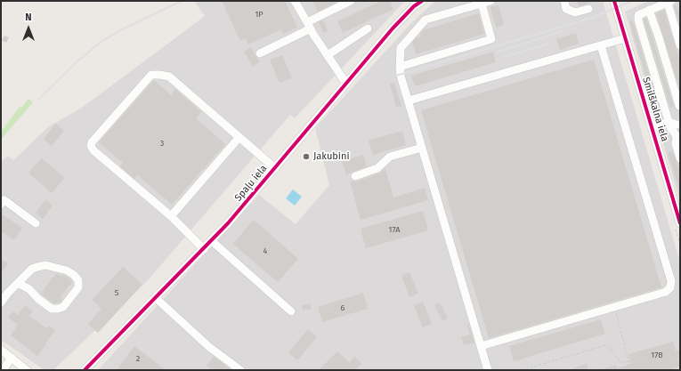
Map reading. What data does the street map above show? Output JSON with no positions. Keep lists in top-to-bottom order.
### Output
{
  "streets": {
    "street": ["Smilškalna iela", "Spaļu iela"]
  },
  "places": ["Jakubini"],
  "house_numbers": [
    "1P",
    "3",
    "17A",
    "4",
    "5",
    "6",
    "17B",
    "2"
  ],
  "north": "top"
}
